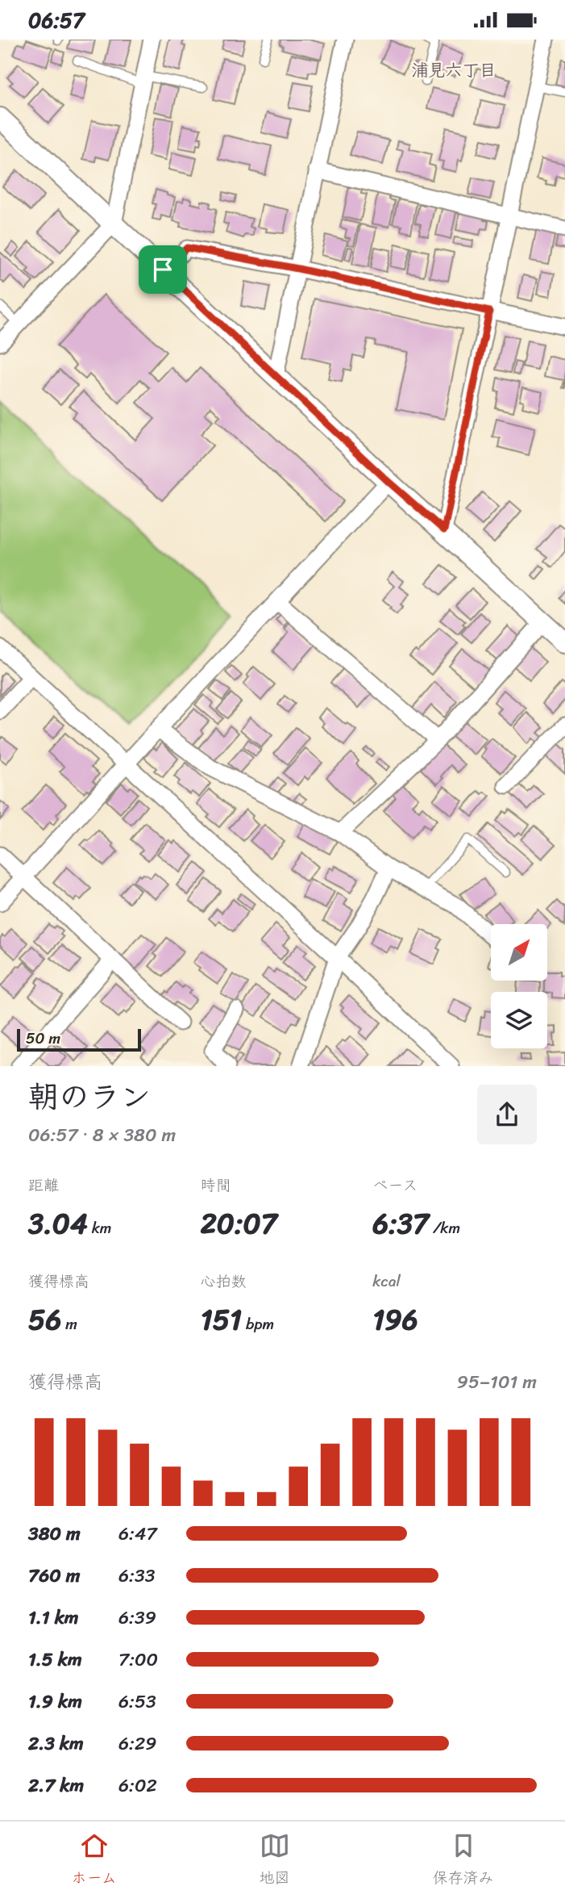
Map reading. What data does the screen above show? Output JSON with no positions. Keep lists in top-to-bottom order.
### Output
{
  "districts": ["浦見六丁目"],
  "scale_bar": "50 m",
  "north": "top right",
  "page": {
    "status": "06:57",
    "scale": "50 m",
    "heading": ["朝のラン", "06:57 · 8 × 380 m"],
    "stats": [
      ["距離", "3.04 km"],
      ["時間", "20:07"],
      ["ペース", "6:37 /km"],
      ["獲得標高", "56 m"],
      ["心拍数", "151 bpm"],
      ["kcal", "196"]
    ],
    "chart": ["獲得標高", "95–101 m"],
    "list": [
      {
        "name": "380 m",
        "note": "6:47"
      },
      {
        "name": "760 m",
        "note": "6:33"
      },
      {
        "name": "1.1 km",
        "note": "6:39"
      },
      {
        "name": "1.5 km",
        "note": "7:00"
      },
      {
        "name": "1.9 km",
        "note": "6:53"
      },
      {
        "name": "2.3 km",
        "note": "6:29"
      },
      {
        "name": "2.7 km",
        "note": "6:02"
      }
    ],
    "tabs": ["ホーム", "地図", "保存済み"]
  }
}
